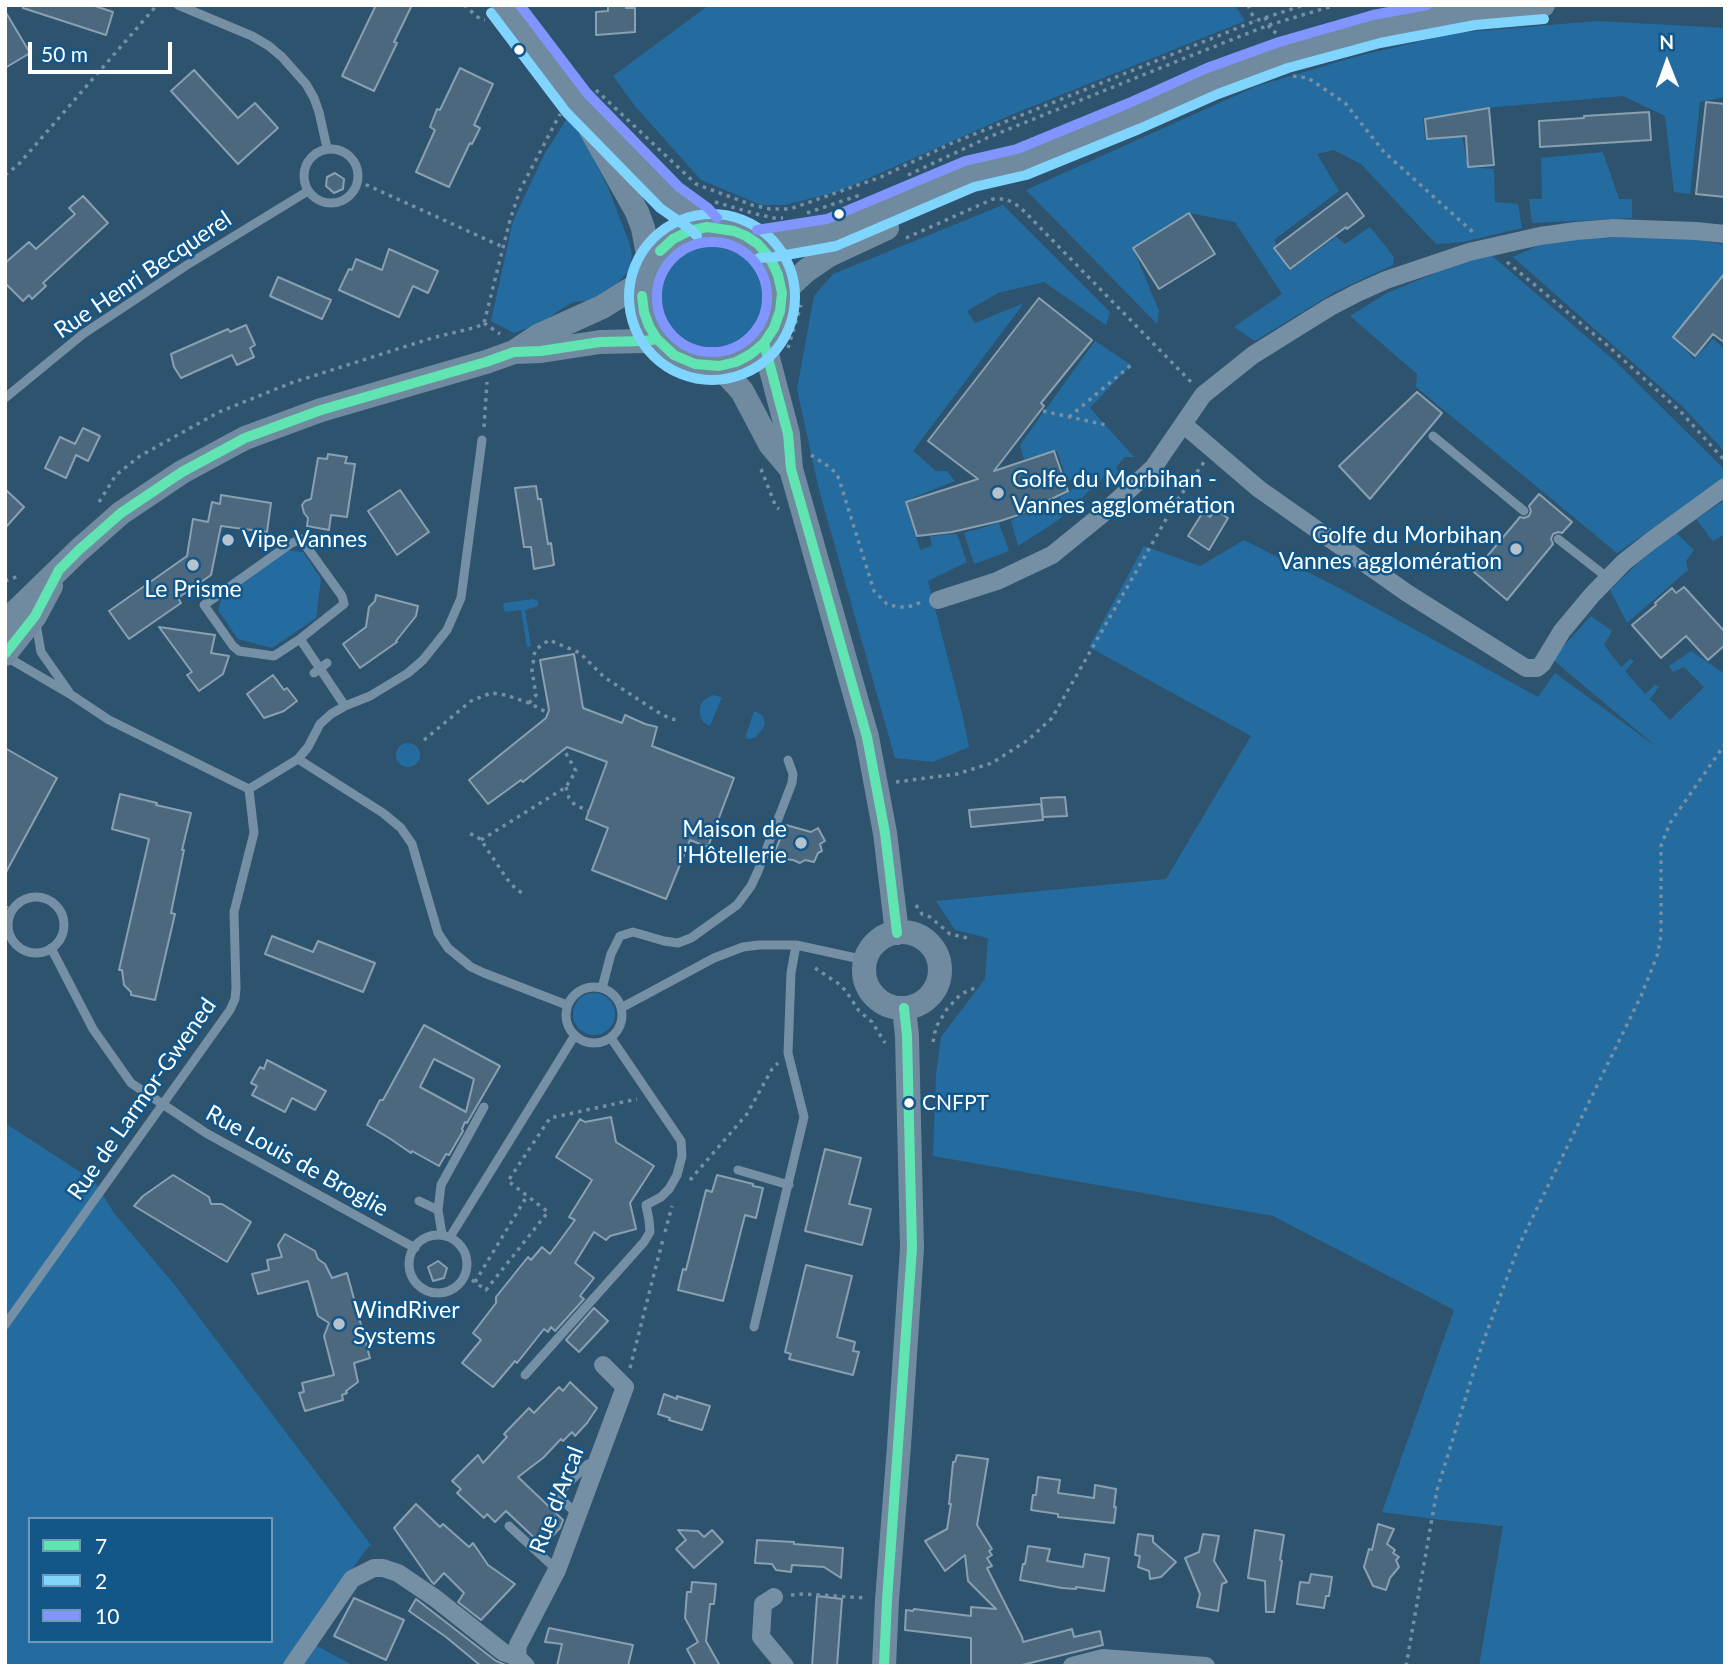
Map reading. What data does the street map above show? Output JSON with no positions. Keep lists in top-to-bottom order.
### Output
{
  "streets": {
    "street": ["Rue d'Arcal"],
    "lane": ["Rue Henri Becquerel", "Rue de Larmor-Gwened", "Rue Louis de Broglie"]
  },
  "crossings": [
    ["Rue de Larmor-Gwened", "Rue Louis de Broglie"]
  ],
  "places": [
    "Golfe du Morbihan - Vannes agglomération",
    "Vipe Vannes",
    "Golfe du Morbihan Vannes agglomération",
    "Le Prisme",
    "Maison de l'Hôtellerie",
    "CNFPT",
    "WindRiver Systems"
  ],
  "lines": ["transit line 10", "transit line 2", "transit line 7"],
  "legend": ["7", "2", "10"],
  "scale_bar": "50 m",
  "north": "top"
}
